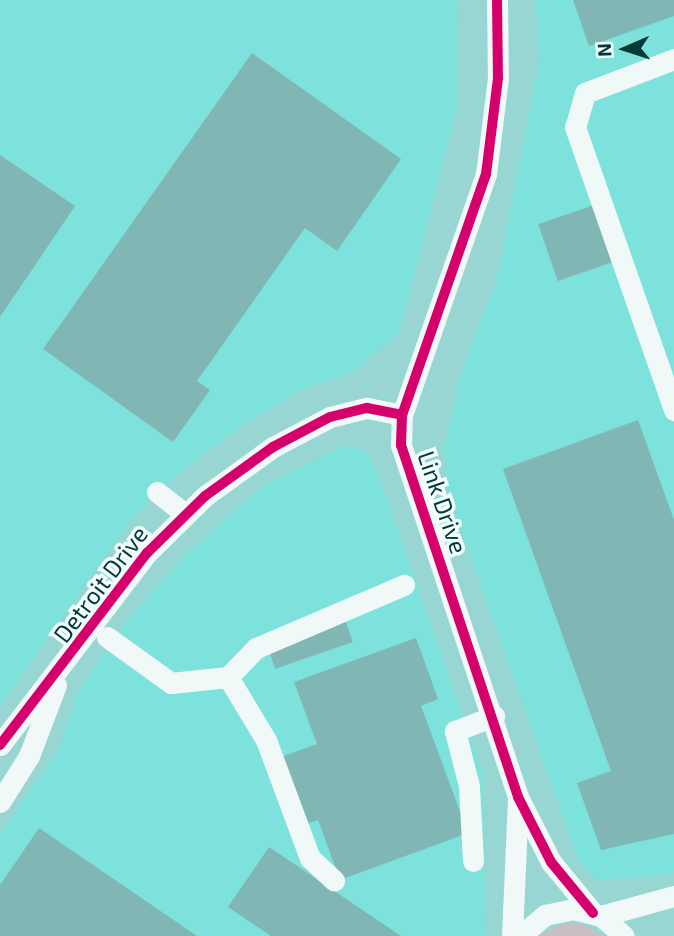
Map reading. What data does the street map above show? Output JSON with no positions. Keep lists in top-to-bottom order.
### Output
{
  "streets": {
    "street": ["Link Drive", "Detroit Drive"]
  },
  "crossings": [
    ["Link Drive", "Detroit Drive"]
  ],
  "north": "left"
}
